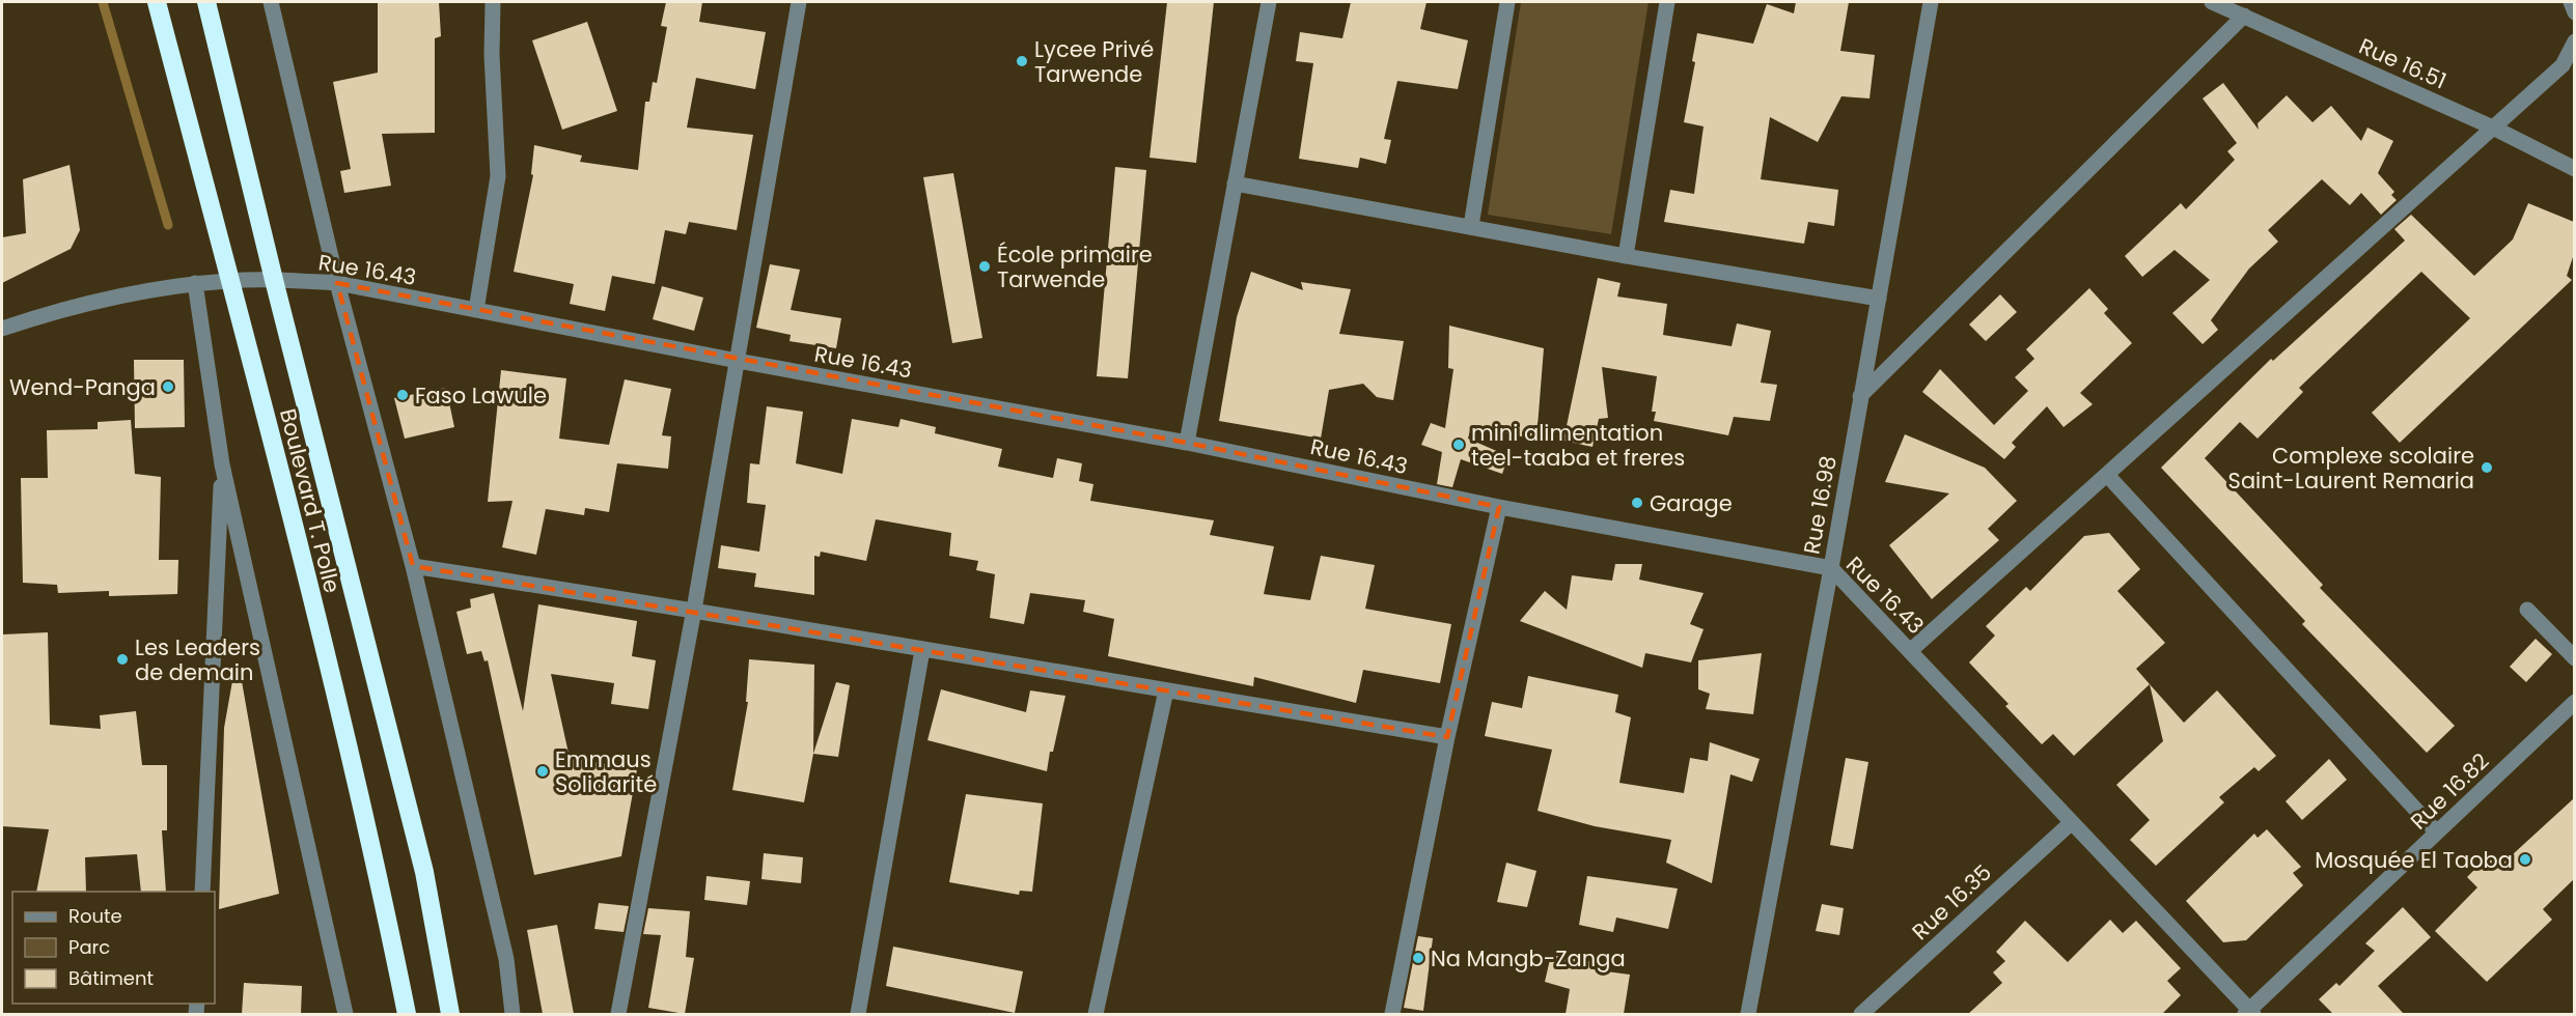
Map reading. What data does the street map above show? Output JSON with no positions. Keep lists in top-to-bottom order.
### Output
{
  "streets": {
    "highway": ["Boulevard T. Polle"],
    "street": [
      "Rue 16.51",
      "Rue 16.43",
      "Rue 16.98",
      "Rue 16.82",
      "Rue 16.35"
    ]
  },
  "crossings": [
    ["Rue 16.43", "Boulevard T. Polle"],
    ["Rue 16.43", "Rue 16.98"],
    ["Rue 16.43", "Rue 16.82"],
    ["Rue 16.43", "Rue 16.35"]
  ],
  "places": [
    "Lycee Privé Tarwende",
    "École primaire Tarwende",
    "Wend-Panga",
    "Faso Lawule",
    "mini alimentation teel-taaba et freres",
    "Complexe scolaire Saint-Laurent Remaria",
    "Garage",
    "Les Leaders de demain",
    "Emmaus Solidarité",
    "Mosquée El Taoba",
    "Na Mangb-Zanga"
  ],
  "legend": ["Route", "Parc", "Bâtiment"]
}
